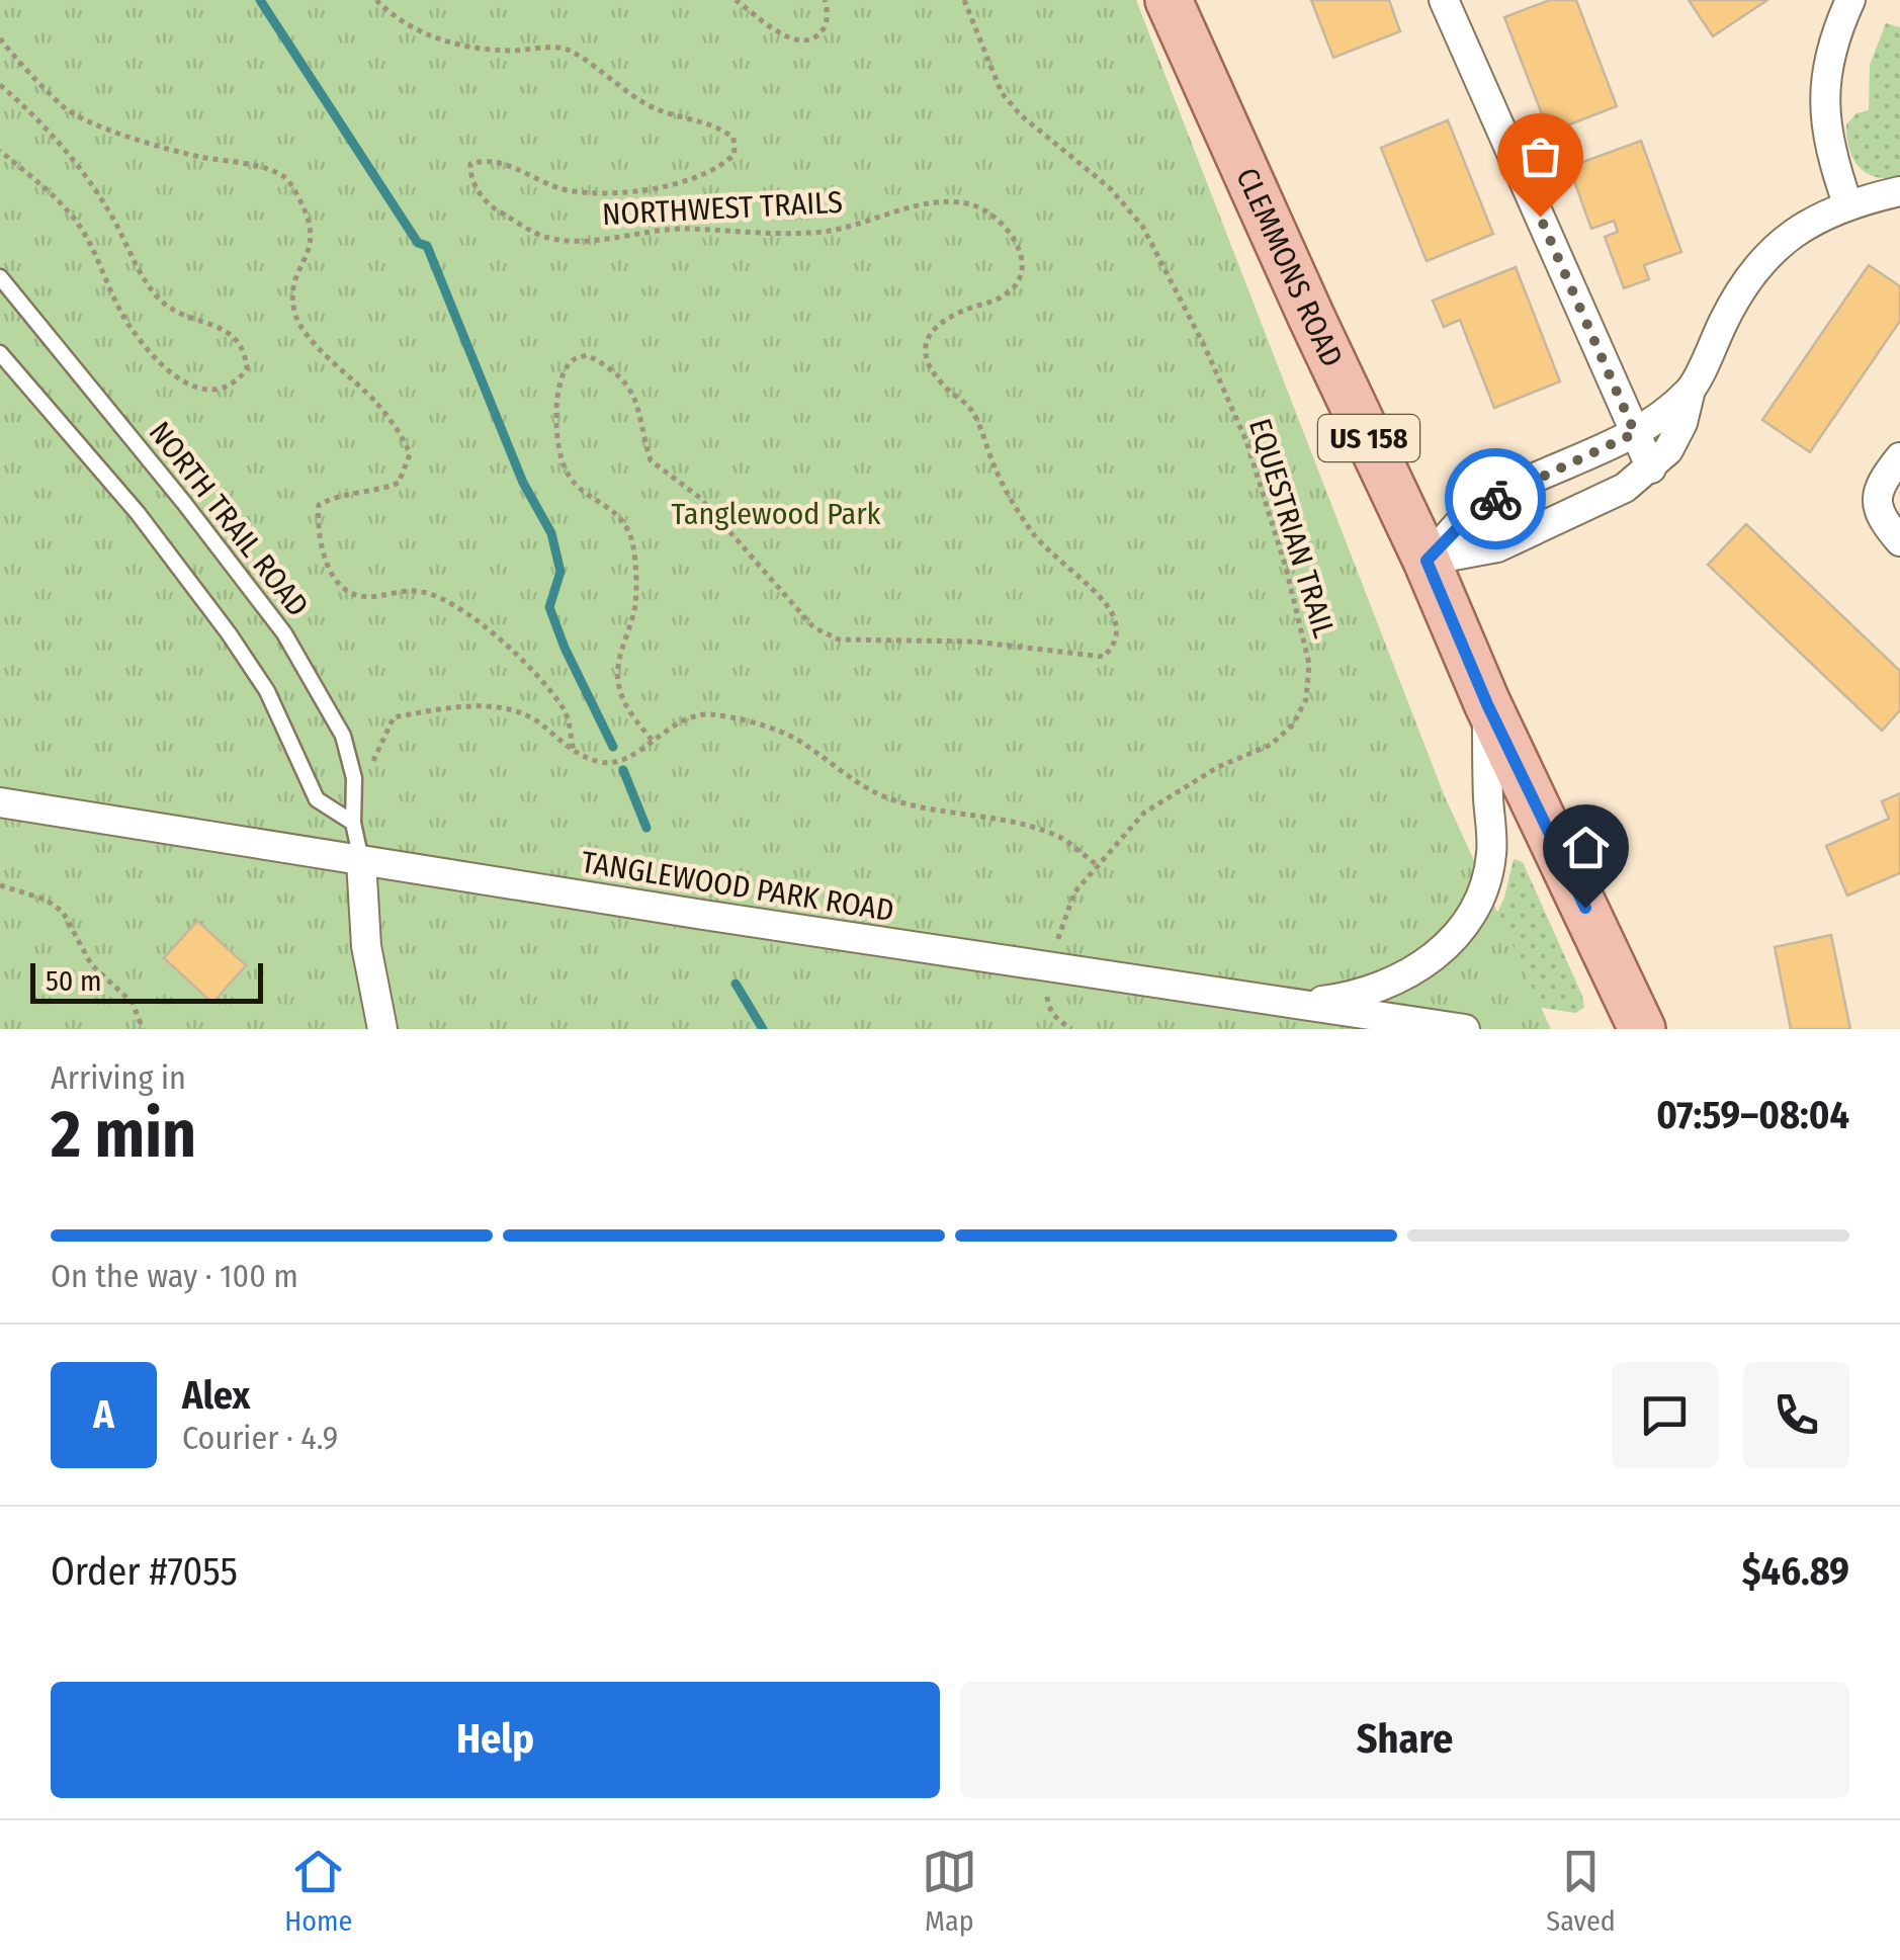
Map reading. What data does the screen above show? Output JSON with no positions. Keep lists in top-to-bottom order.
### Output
{
  "streets": {
    "main road": ["CLEMMONS ROAD", "US 158"],
    "street": ["TANGLEWOOD PARK ROAD"],
    "lane": ["NORTH TRAIL ROAD"],
    "path": ["NORTHWEST TRAILS", "EQUESTRIAN TRAIL"]
  },
  "crossings": [
    ["NORTH TRAIL ROAD", "TANGLEWOOD PARK ROAD"],
    ["EQUESTRIAN TRAIL", "TANGLEWOOD PARK ROAD"]
  ],
  "parks": ["Tanglewood Park"],
  "scale_bar": "50 m",
  "page": {
    "scale": "50 m",
    "heading": ["2 min", "Arriving in", "07:59–08:04"],
    "panel": [
      "Alex",
      "Courier · 4.9",
      "Order #7055",
      "$46.89"
    ],
    "bar": "On the way · 100 m",
    "round": "A",
    "buttons": ["Help", "Share"],
    "tabs": ["Home", "Map", "Saved"]
  }
}
